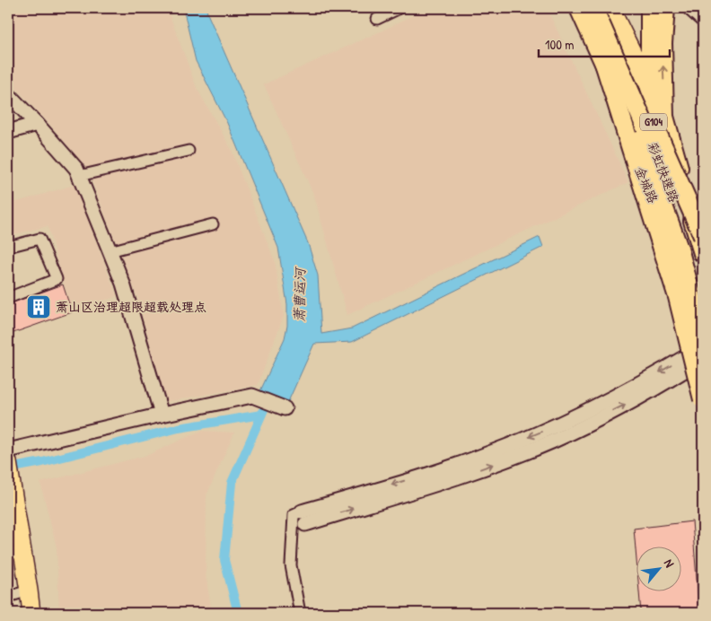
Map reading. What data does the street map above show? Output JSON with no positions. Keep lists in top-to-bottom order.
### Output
{
  "streets": {
    "highway": ["G104", "彩虹快速路", "金城路"]
  },
  "crossings": [
    ["G104", "金城路"],
    ["彩虹快速路", "金城路"]
  ],
  "water": ["萧曹运河"],
  "places": {
    "building": ["萧山区治理超限超载处理点"]
  },
  "scale_bar": "100 m",
  "north": "top right"
}
